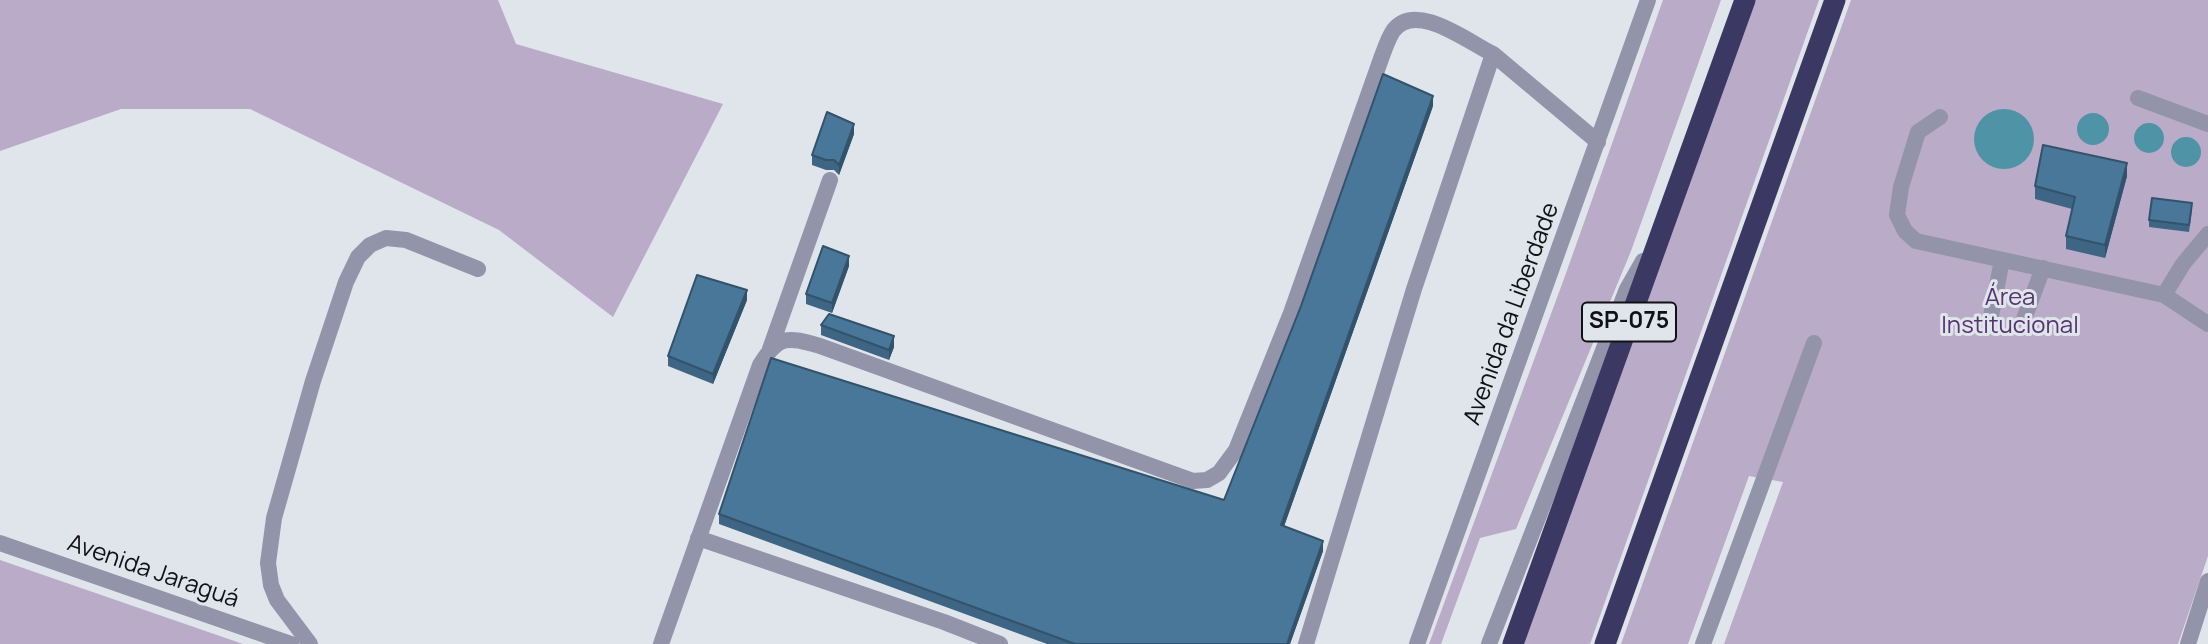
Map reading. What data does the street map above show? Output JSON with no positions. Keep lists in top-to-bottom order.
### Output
{
  "streets": {
    "highway": ["SP-075"],
    "street": ["Avenida da Liberdade", "Avenida Jaraguá"]
  },
  "parks": ["Área Institucional"]
}
